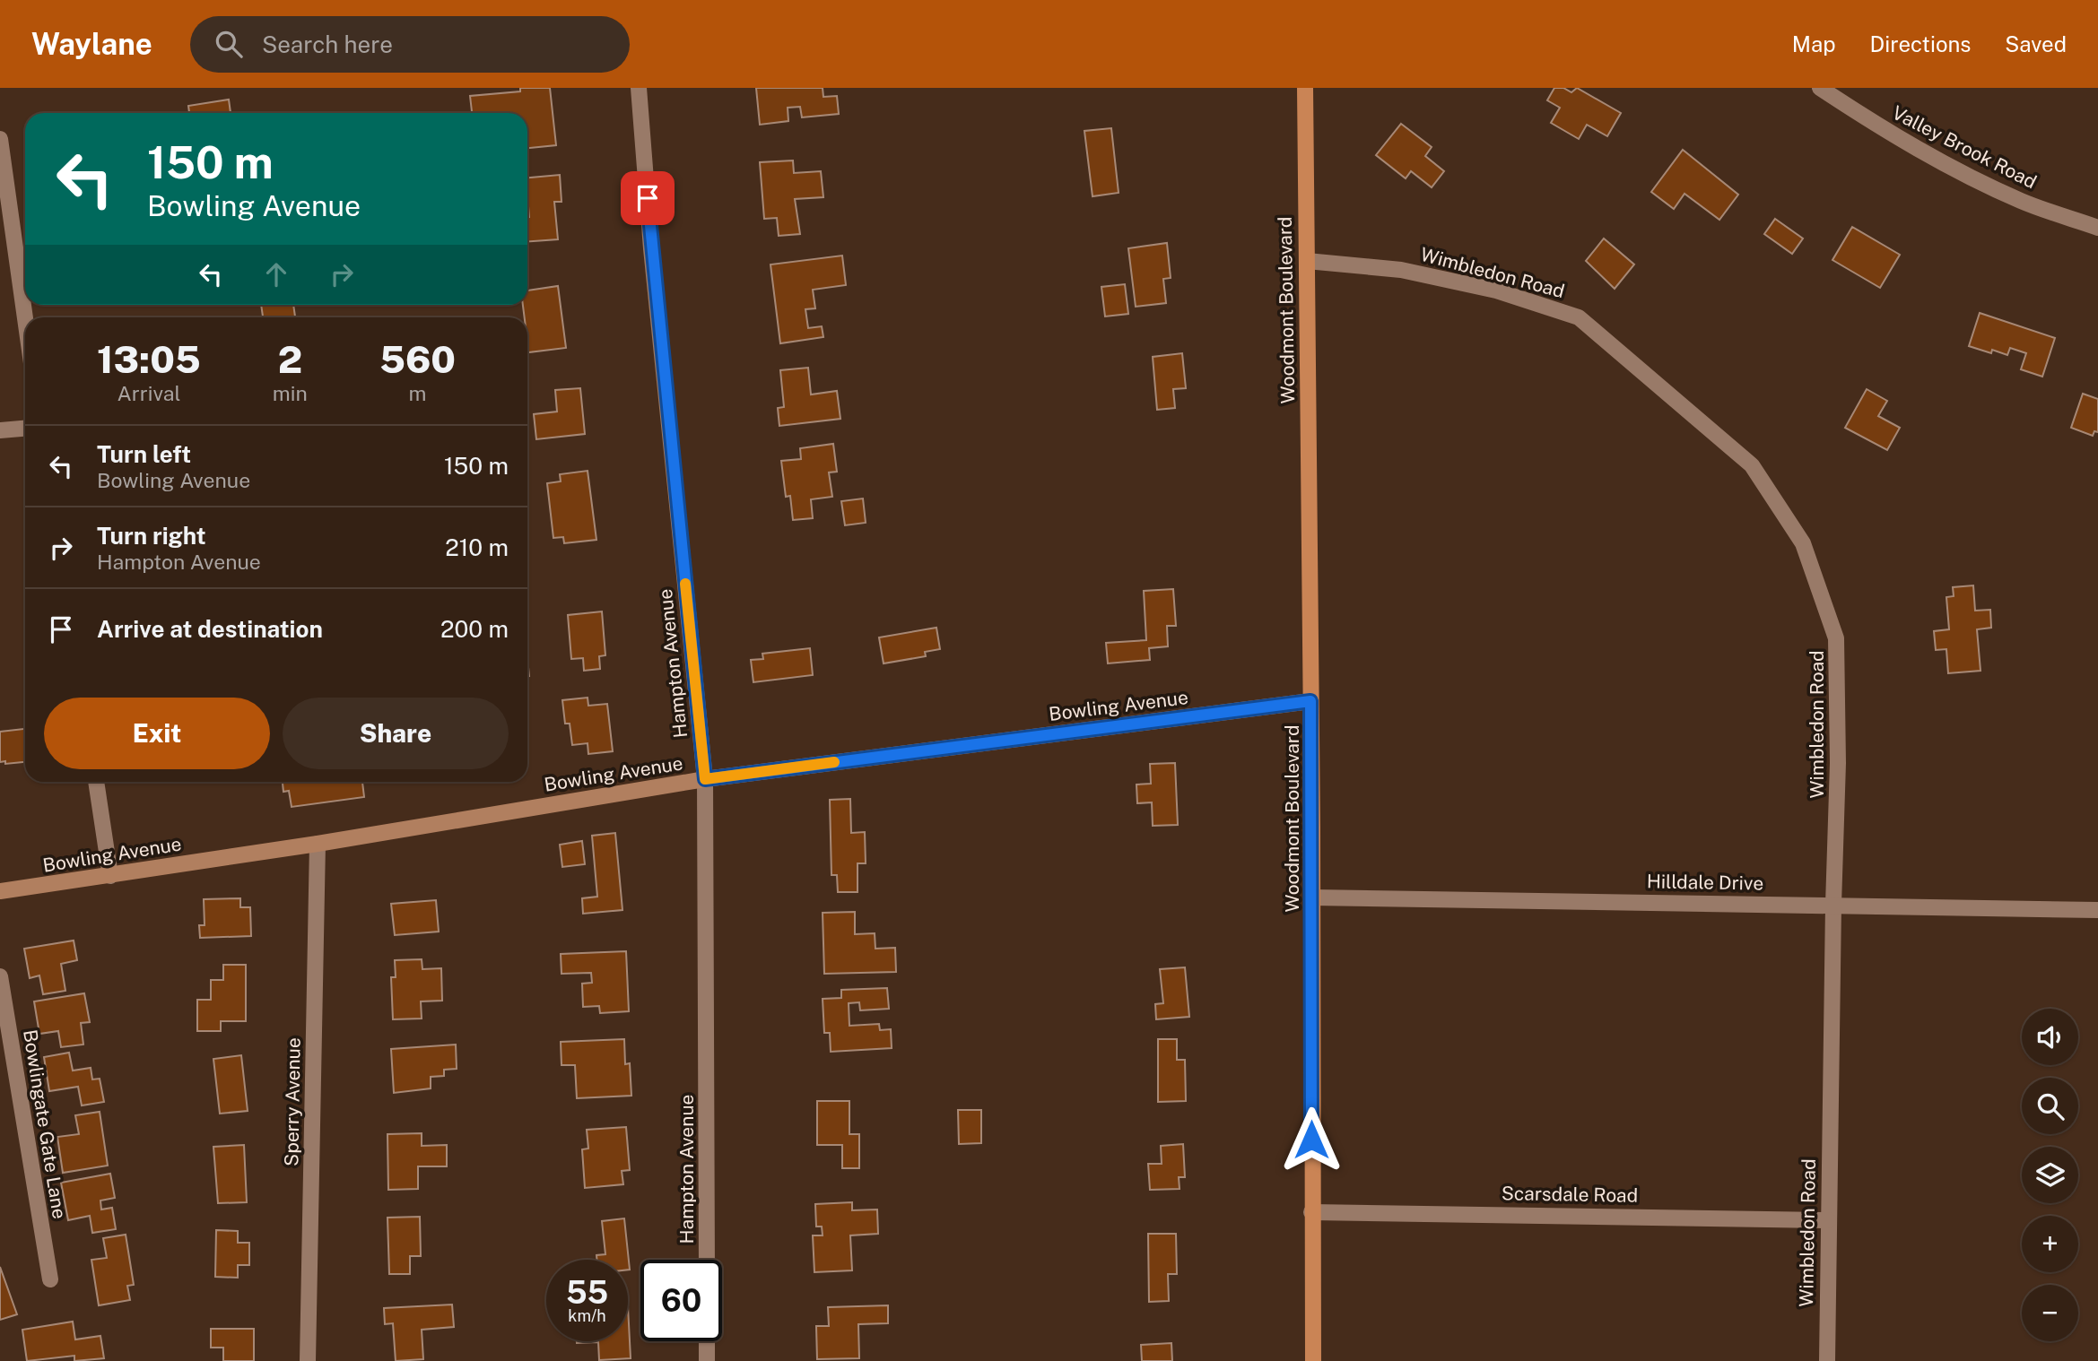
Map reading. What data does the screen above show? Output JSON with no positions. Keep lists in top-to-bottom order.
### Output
{
  "streets": {
    "main road": ["Woodmont Boulevard"],
    "street": [
      "Valley Brook Road",
      "Wimbledon Road",
      "Hampton Avenue",
      "Bowling Avenue",
      "Hilldale Drive",
      "Sperry Avenue",
      "Bowlingate Gate Lane",
      "Scarsdale Road"
    ]
  },
  "crossings": [
    ["Wimbledon Road", "Woodmont Boulevard"],
    ["Wimbledon Road", "Hilldale Drive"],
    ["Wimbledon Road", "Scarsdale Road"],
    ["Woodmont Boulevard", "Bowling Avenue"],
    ["Woodmont Boulevard", "Hilldale Drive"],
    ["Woodmont Boulevard", "Scarsdale Road"],
    ["Hampton Avenue", "Bowling Avenue"],
    ["Bowling Avenue", "Sperry Avenue"]
  ],
  "page": {
    "header": "Waylane",
    "search": "Search here",
    "nav": ["Map", "Directions", "Saved"],
    "turn": ["150 m", "Bowling Avenue"],
    "eta": [
      "13:05",
      "Arrival",
      "2",
      "min",
      "560",
      "m"
    ],
    "list": [
      {
        "name": "Turn left",
        "note": "Bowling Avenue",
        "value": "150 m"
      },
      {
        "name": "Turn right",
        "note": "Hampton Avenue",
        "value": "210 m"
      },
      {
        "name": "Arrive at destination",
        "value": "200 m"
      }
    ],
    "buttons": ["Exit", "Share"],
    "map_buttons": ["+", "−"],
    "speed": "55 km/h",
    "limit": "60"
  }
}
